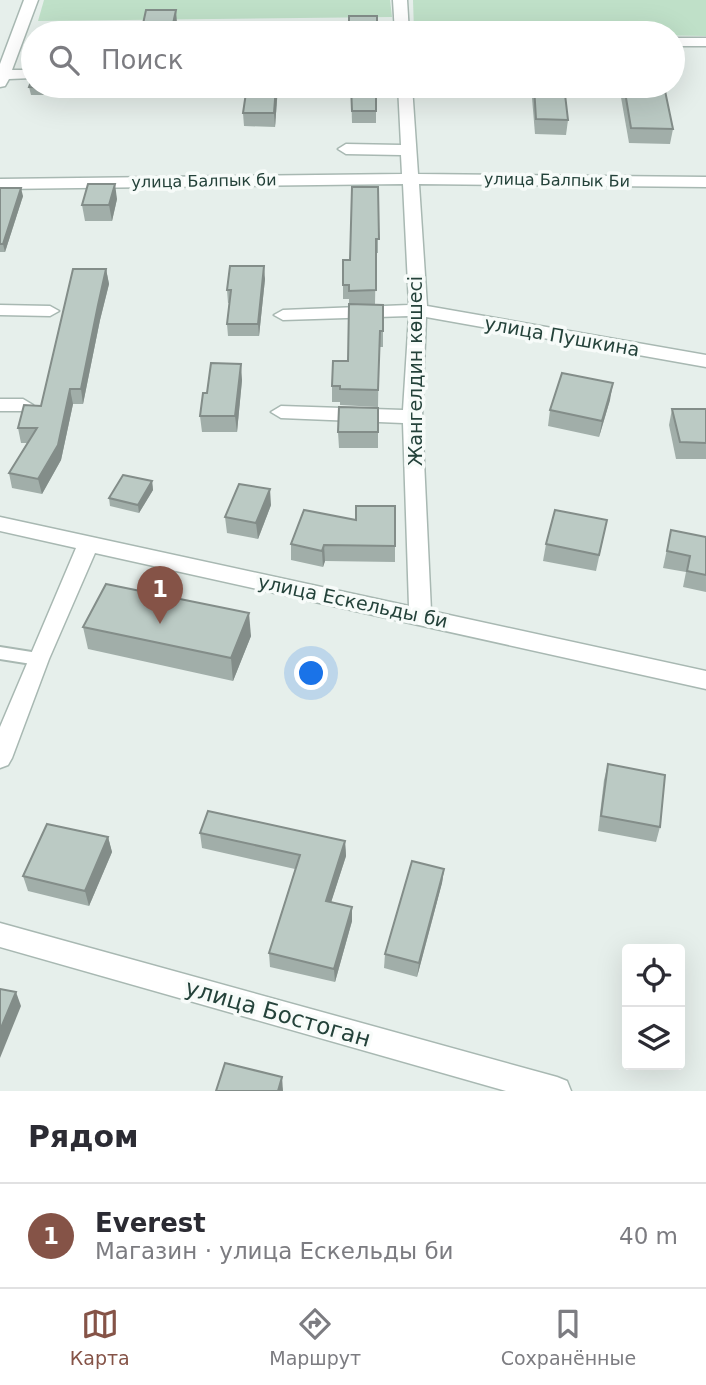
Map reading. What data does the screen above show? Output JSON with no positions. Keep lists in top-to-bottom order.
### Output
{
  "streets": {
    "street": [
      "улица Балпык Би",
      "улица Балпык би",
      "улица Пушкина",
      "Жангелдин көшесі",
      "улица Ескельды би",
      "улица Бостоган"
    ]
  },
  "crossings": [
    ["улица Балпык Би", "улица Балпык би"],
    ["улица Балпык Би", "Жангелдин көшесі"],
    ["улица Балпык би", "Жангелдин көшесі"],
    ["улица Пушкина", "Жангелдин көшесі"],
    ["Жангелдин көшесі", "улица Ескельды би"]
  ],
  "page": {
    "search": "Поиск",
    "pins": "1",
    "heading": "Рядом",
    "list": [
      {
        "mark": "1",
        "name": "Everest",
        "note": "Магазин · улица Ескельды би",
        "value": "40 m"
      }
    ],
    "nav": ["Карта", "Маршрут", "Сохранённые"]
  }
}
